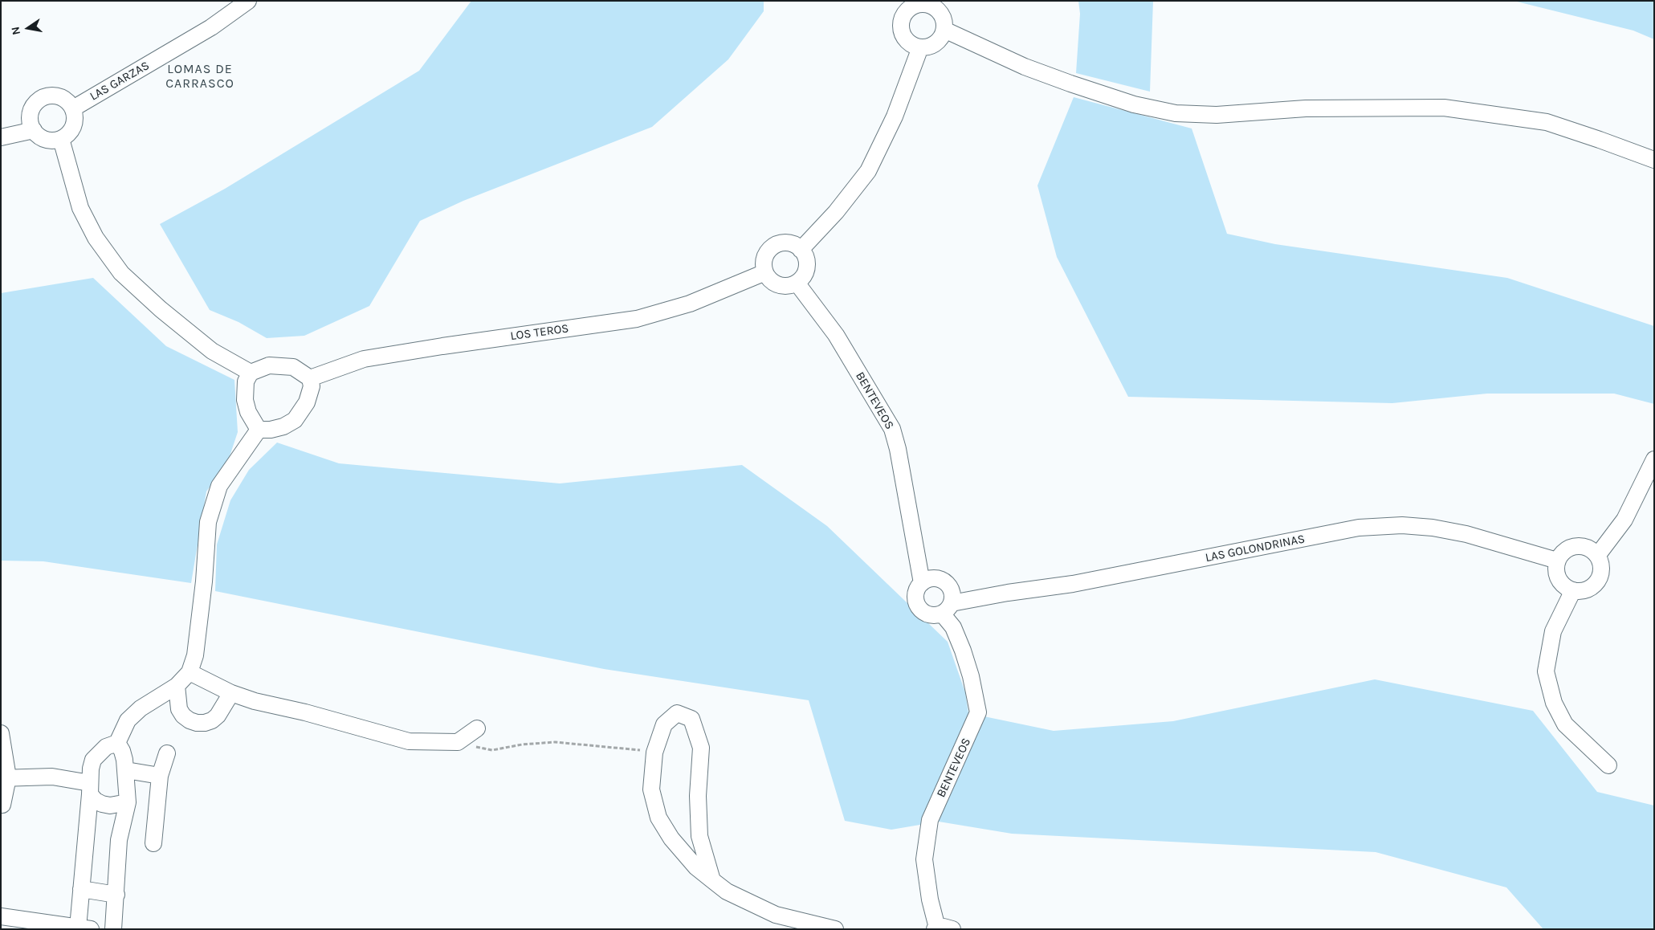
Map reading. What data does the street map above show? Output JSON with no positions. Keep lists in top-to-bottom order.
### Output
{
  "streets": {
    "street": [
      "LAS GARZAS",
      "LOS TEROS",
      "BENTEVEOS",
      "LAS GOLONDRINAS"
    ]
  },
  "crossings": [
    ["LOS TEROS", "BENTEVEOS"],
    ["BENTEVEOS", "LAS GOLONDRINAS"]
  ],
  "districts": ["LOMAS DE CARRASCO"],
  "north": "left"
}
